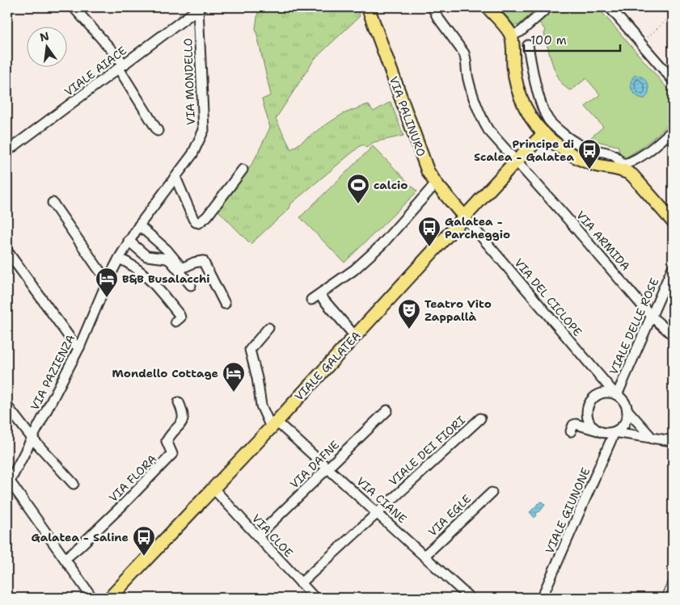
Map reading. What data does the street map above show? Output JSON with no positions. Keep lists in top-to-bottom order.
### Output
{
  "streets": {
    "main road": ["VIA PALINURO", "VIALE GALATEA"],
    "street": [
      "VIALE AIACE",
      "VIA MONDELLO",
      "VIA ARMIDA",
      "VIA DEL CICLOPE",
      "VIALE DELLE ROSE",
      "VIA PAZIENZA",
      "VIALE DEI FIORI",
      "VIA DAFNE",
      "VIA FLORA",
      "VIA CIANE",
      "VIALE GIUNONE",
      "VIA EGLE",
      "VIA CLOE"
    ]
  },
  "crossings": [
    ["VIALE AIACE", "VIA MONDELLO"],
    ["VIA MONDELLO", "VIA PAZIENZA"],
    ["VIA PALINURO", "VIA DEL CICLOPE"],
    ["VIA PALINURO", "VIALE GALATEA"],
    ["VIA ARMIDA", "VIALE DELLE ROSE"],
    ["VIA ARMIDA", "VIALE GALATEA"],
    ["VIA DEL CICLOPE", "VIALE DELLE ROSE"],
    ["VIA DEL CICLOPE", "VIALE GALATEA"],
    ["VIA DEL CICLOPE", "VIALE GIUNONE"],
    ["VIALE DELLE ROSE", "VIALE GIUNONE"],
    ["VIALE GALATEA", "VIA CIANE"],
    ["VIALE GALATEA", "VIA CLOE"],
    ["VIA PAZIENZA", "VIA FLORA"],
    ["VIALE DEI FIORI", "VIA CIANE"],
    ["VIALE DEI FIORI", "VIA CLOE"],
    ["VIA DAFNE", "VIA CIANE"],
    ["VIA DAFNE", "VIA CLOE"],
    ["VIA CIANE", "VIA EGLE"]
  ],
  "places": {
    "bus stop": ["Principe di Scalea - Galatea", "Galatea - Parcheggio", "Galatea - Saline"],
    "sports": ["calcio"],
    "hotel": ["B&B Busalacchi", "Mondello Cottage"],
    "theatre": ["Teatro Vito Zappallà"]
  },
  "scale_bar": "100 m",
  "north": "top"
}
